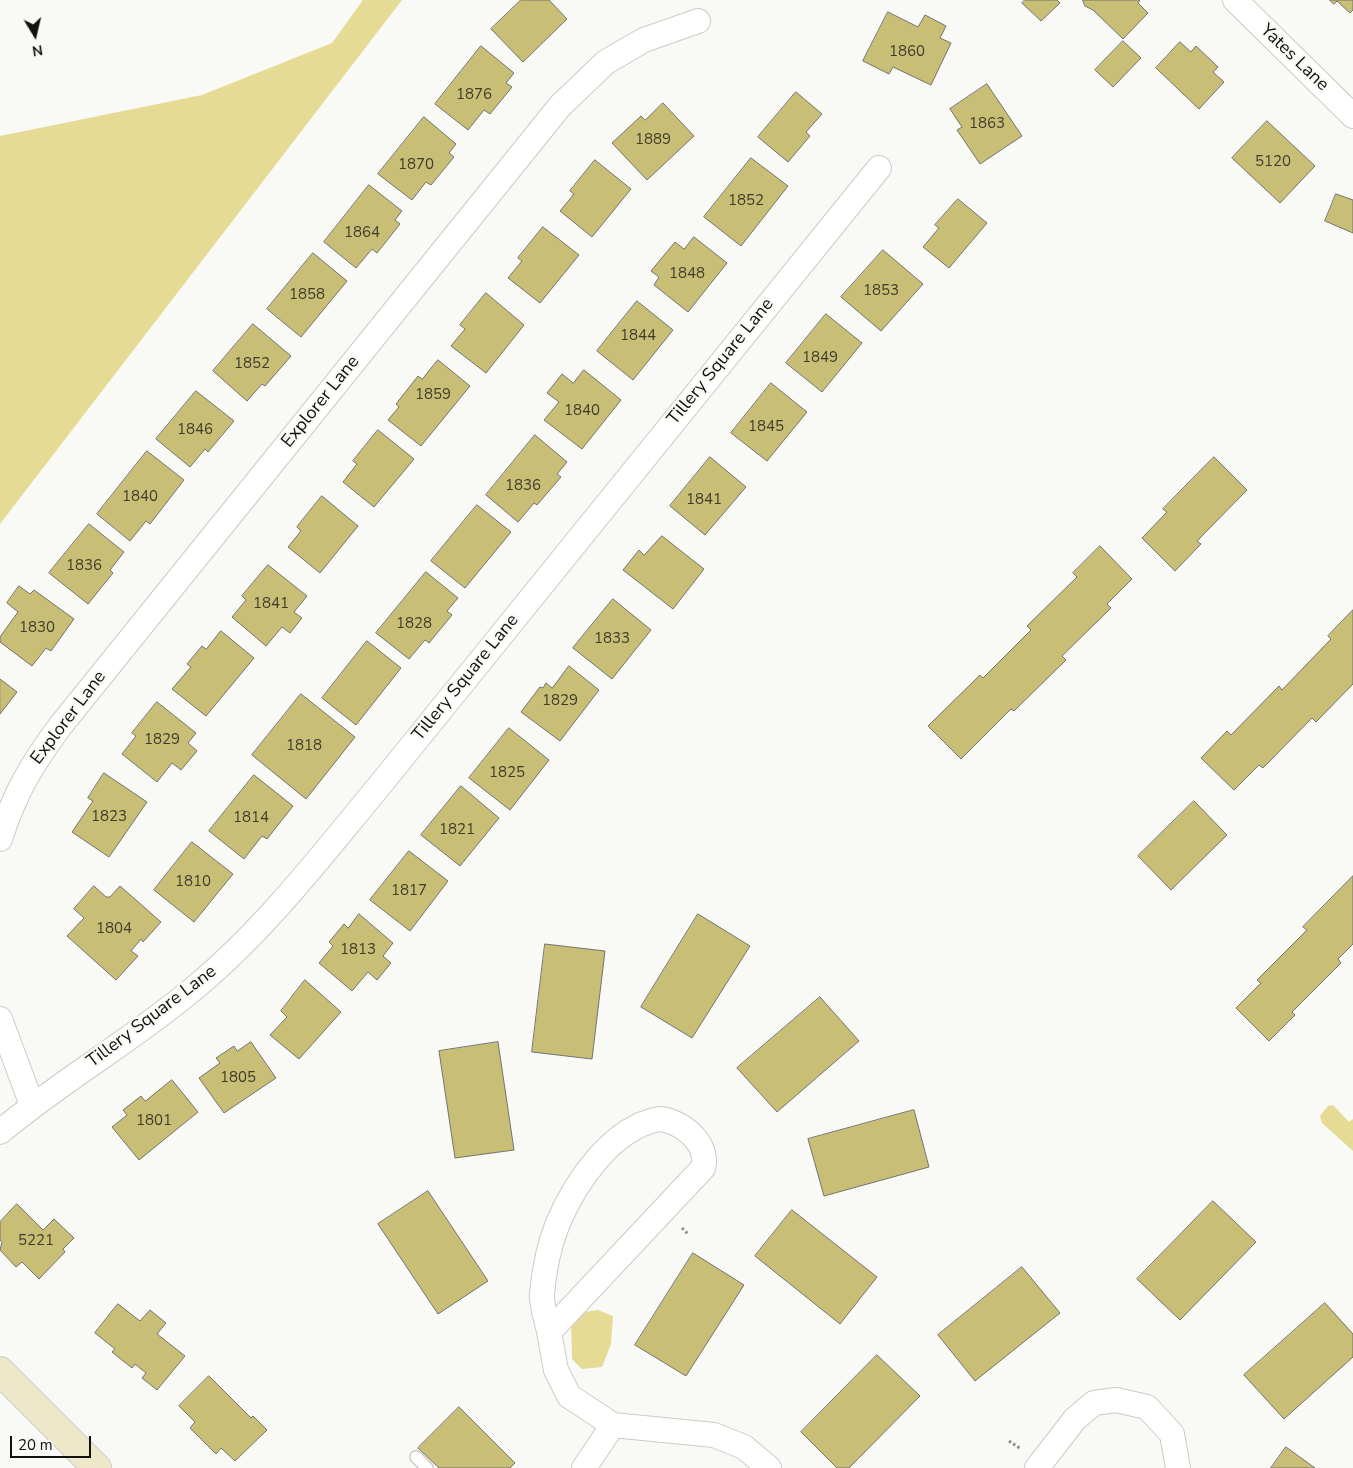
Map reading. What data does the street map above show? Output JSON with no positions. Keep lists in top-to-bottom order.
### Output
{
  "streets": {
    "street": ["Yates Lane", "Tillery Square Lane", "Explorer Lane"]
  },
  "house_numbers": [
    "1860",
    "1876",
    "1863",
    "1889",
    "5120",
    "1870",
    "1852",
    "1864",
    "1848",
    "1853",
    "1858",
    "1844",
    "1849",
    "1852",
    "1859",
    "1840",
    "1845",
    "1846",
    "1836",
    "1840",
    "1841",
    "1836",
    "1841",
    "1828",
    "1830",
    "1833",
    "1829",
    "1829",
    "1818",
    "1825",
    "1823",
    "1814",
    "1821",
    "1810",
    "1817",
    "1804",
    "1813",
    "1805",
    "1801",
    "5221"
  ],
  "scale_bar": "20 m",
  "north": "bottom"
}
